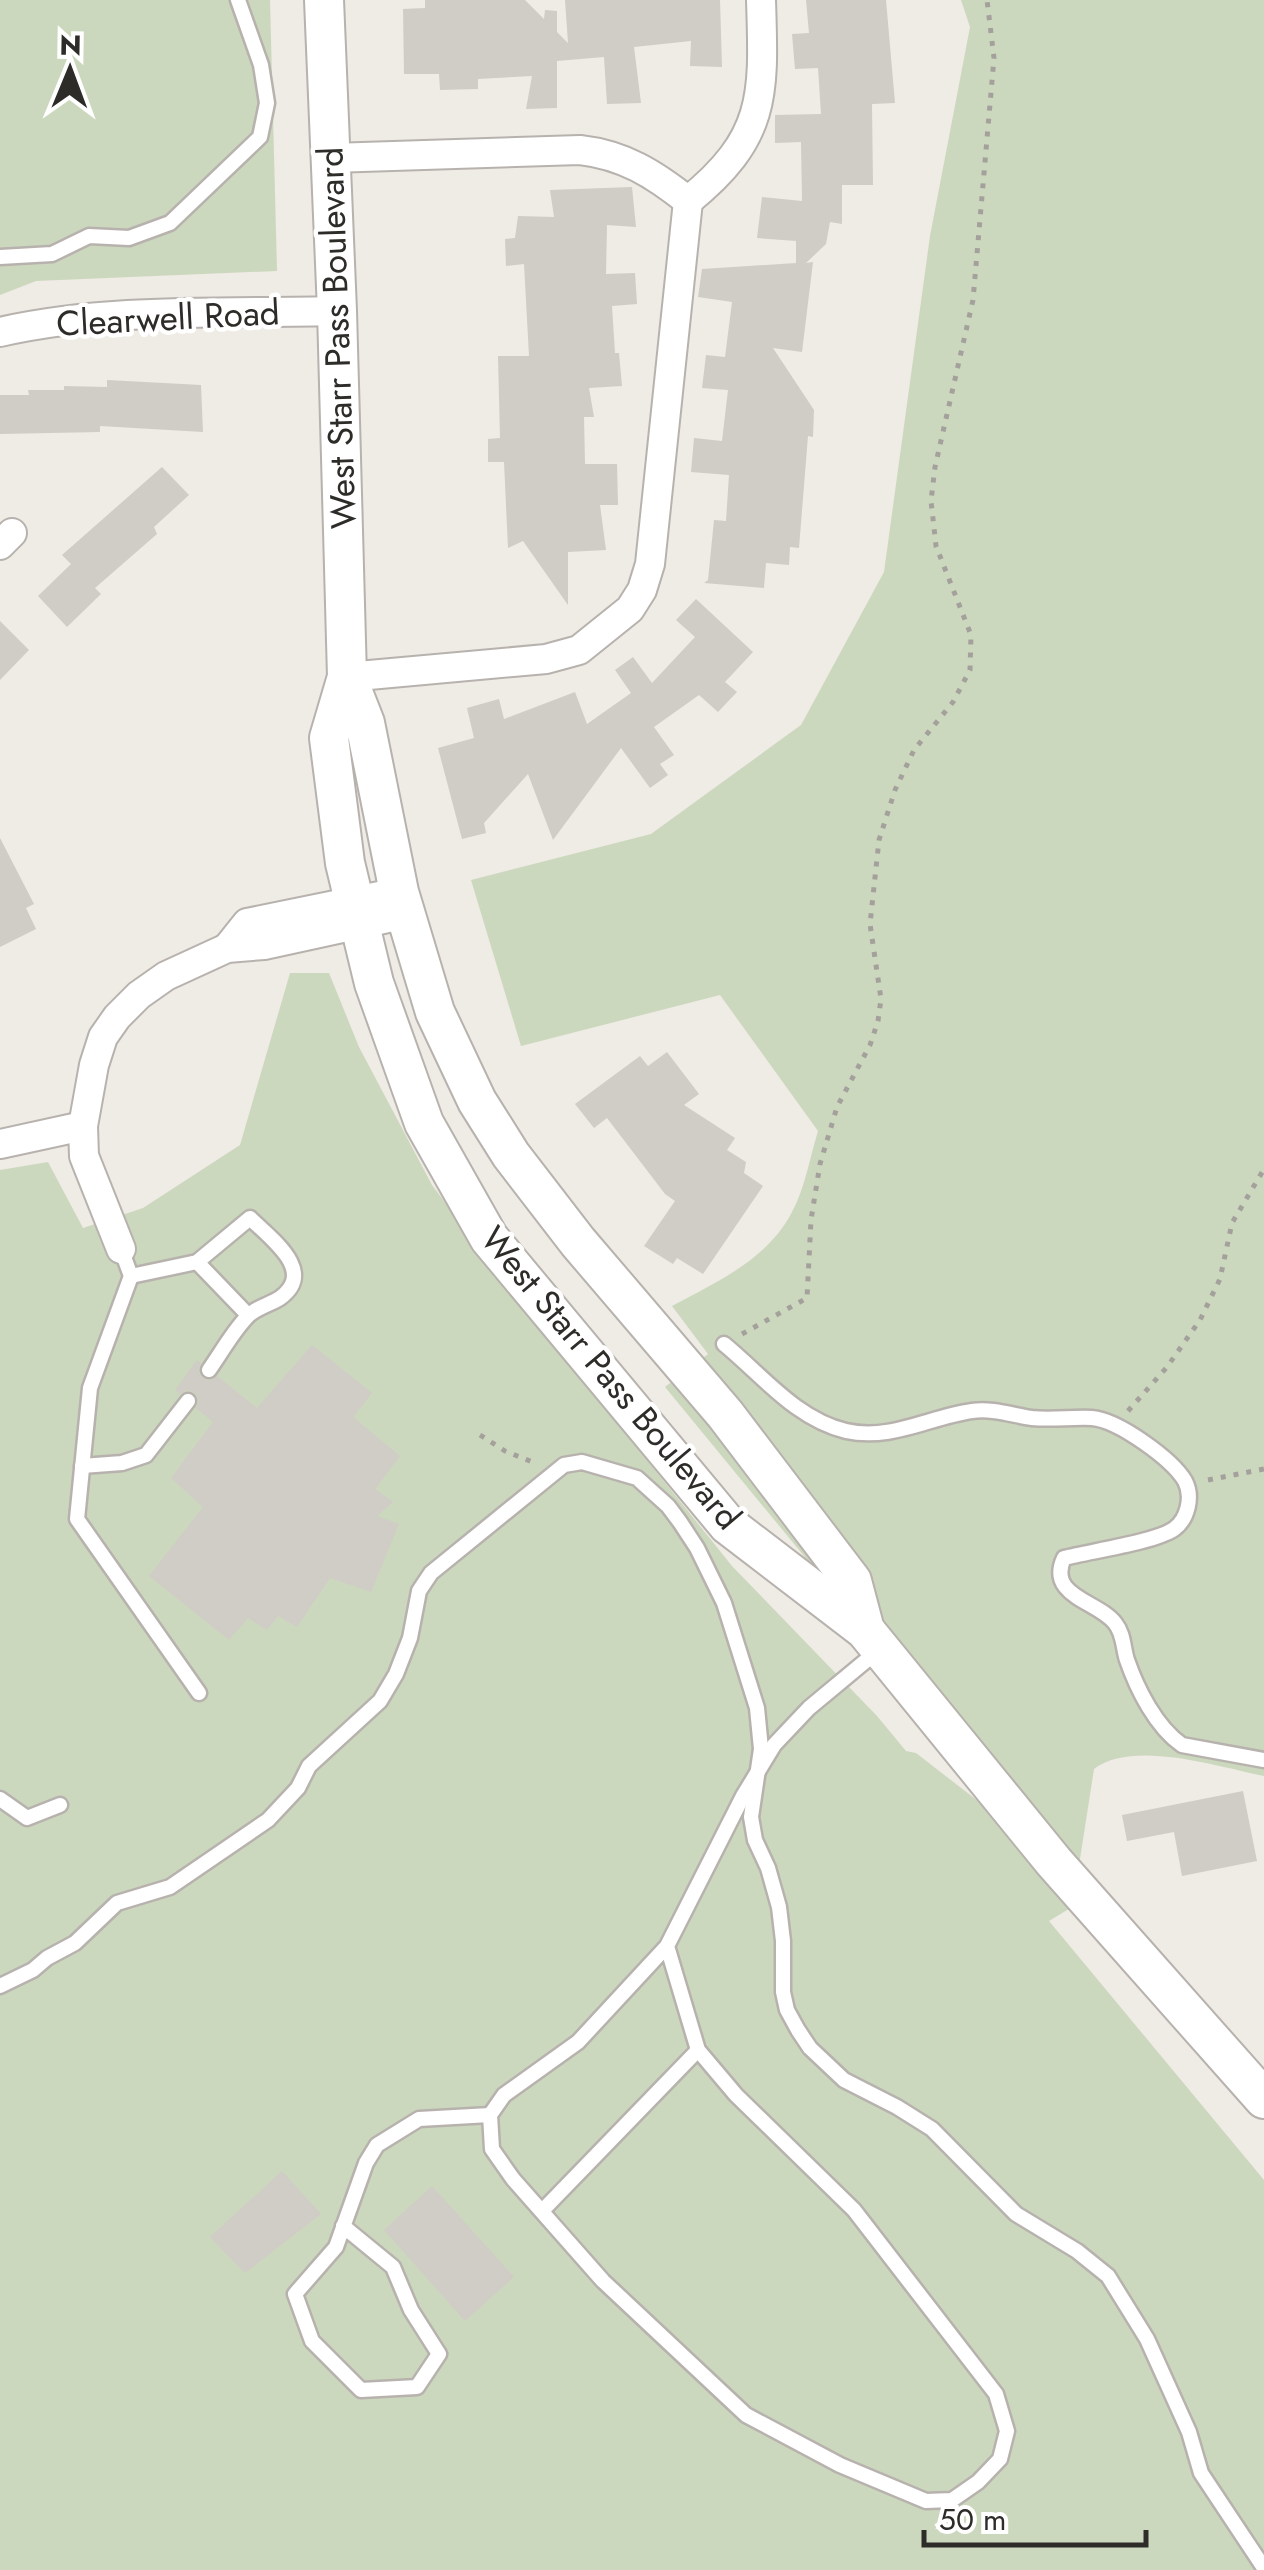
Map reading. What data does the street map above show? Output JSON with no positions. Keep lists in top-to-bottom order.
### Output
{
  "streets": {
    "street": ["Clearwell Road", "West Starr Pass Boulevard"]
  },
  "crossings": [
    ["Clearwell Road", "West Starr Pass Boulevard"]
  ],
  "scale_bar": "50 m",
  "north": "top"
}
